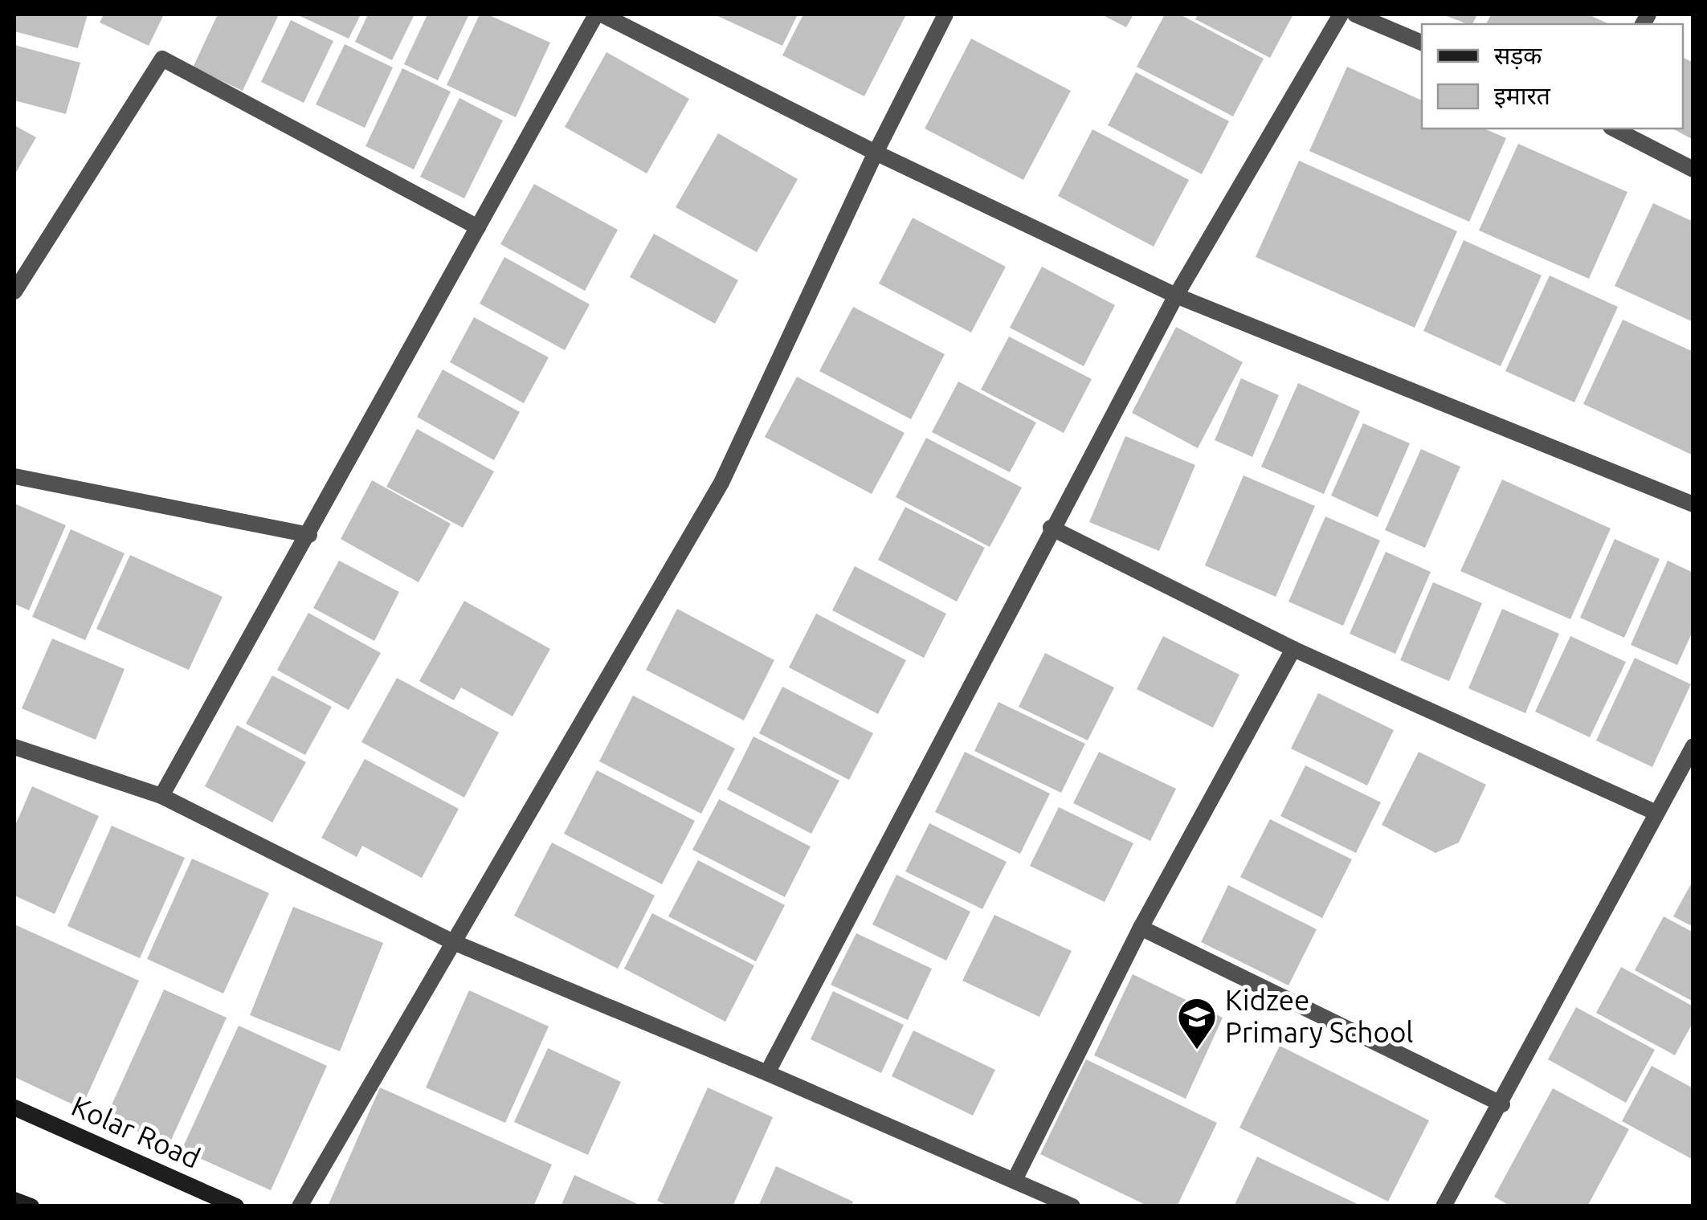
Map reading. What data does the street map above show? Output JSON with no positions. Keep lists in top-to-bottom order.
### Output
{
  "streets": {
    "main road": ["Kolar Road"]
  },
  "places": {
    "school or university": ["Kidzee Primary School"]
  },
  "legend": ["सड़क", "इमारत"]
}
